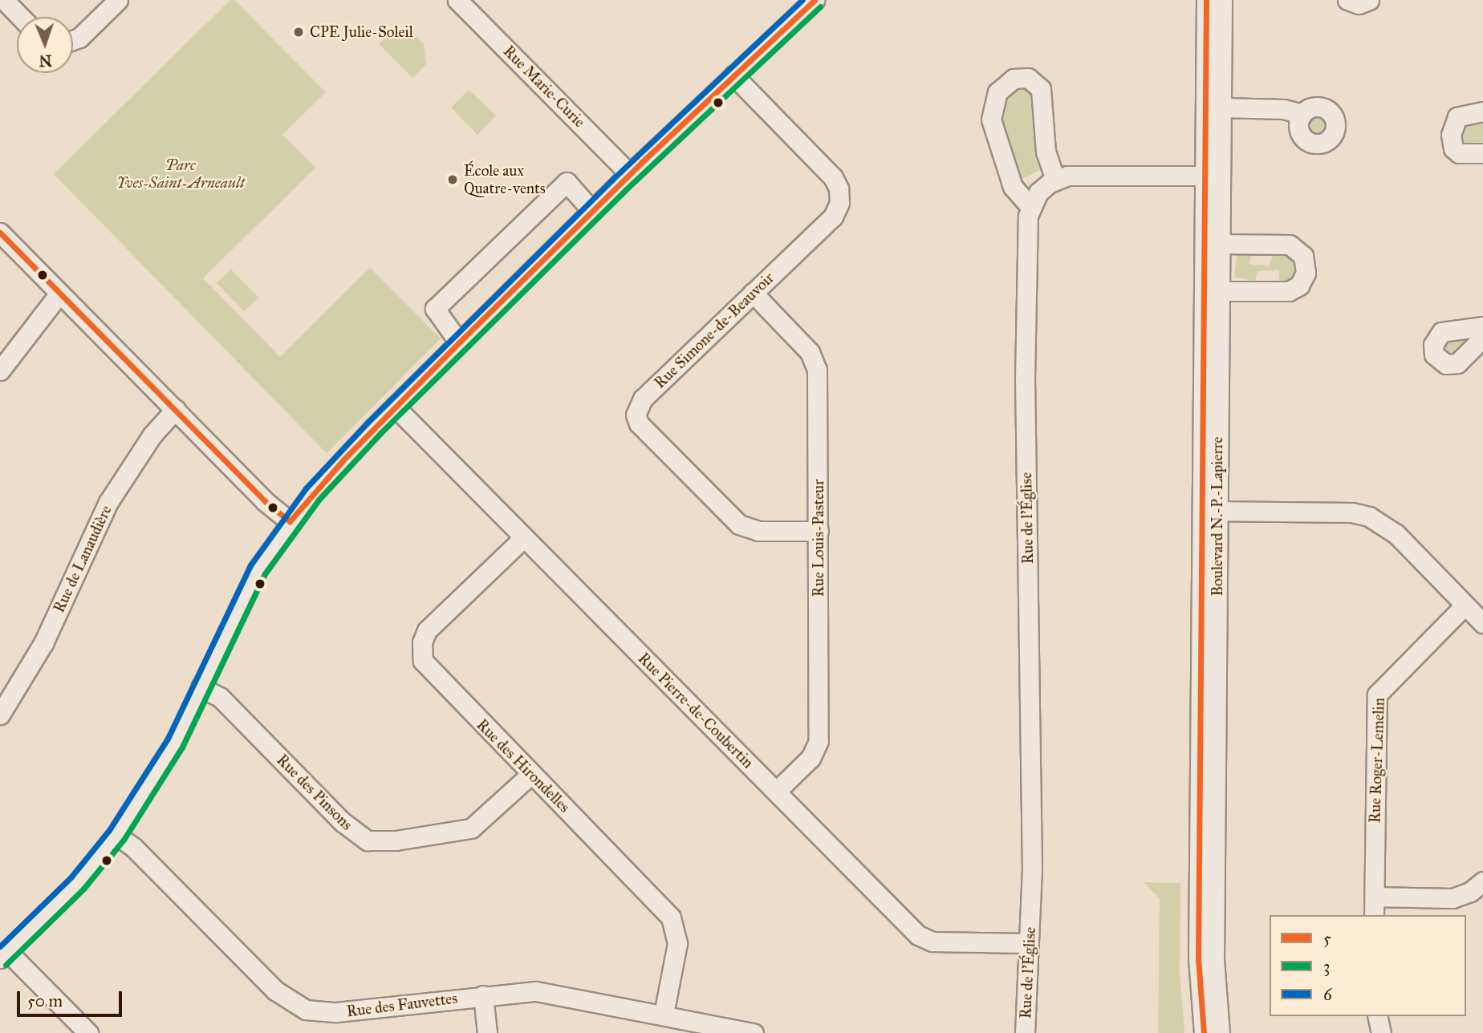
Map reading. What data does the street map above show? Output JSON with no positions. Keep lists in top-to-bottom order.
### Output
{
  "streets": {
    "street": [
      "Rue Marie-Curie",
      "Rue Simone-de-Beauvoir",
      "Boulevard N.-P.-Lapierre",
      "Rue de l'Église",
      "Rue Louis-Pasteur",
      "Rue de Lanaudière",
      "Rue Pierre-de-Coubertin",
      "Rue Roger-Lemelin",
      "Rue des Hirondelles",
      "Rue des Pinsons",
      "Rue des Fauvettes"
    ]
  },
  "crossings": [
    ["Rue Simone-de-Beauvoir", "Rue Louis-Pasteur"],
    ["Rue de l'Église", "Rue Pierre-de-Coubertin"],
    ["Rue Louis-Pasteur", "Rue Pierre-de-Coubertin"],
    ["Rue Pierre-de-Coubertin", "Rue des Hirondelles"],
    ["Rue des Hirondelles", "Rue des Pinsons"],
    ["Rue des Hirondelles", "Rue des Fauvettes"]
  ],
  "parks": ["Parc Yves-Saint-Arneault"],
  "places": ["CPE Julie-Soleil", "École aux Quatre-vents"],
  "lines": ["transit line 5", "transit line 6", "transit line 3"],
  "legend": ["5", "3", "6"],
  "scale_bar": "50 m",
  "north": "bottom"
}
